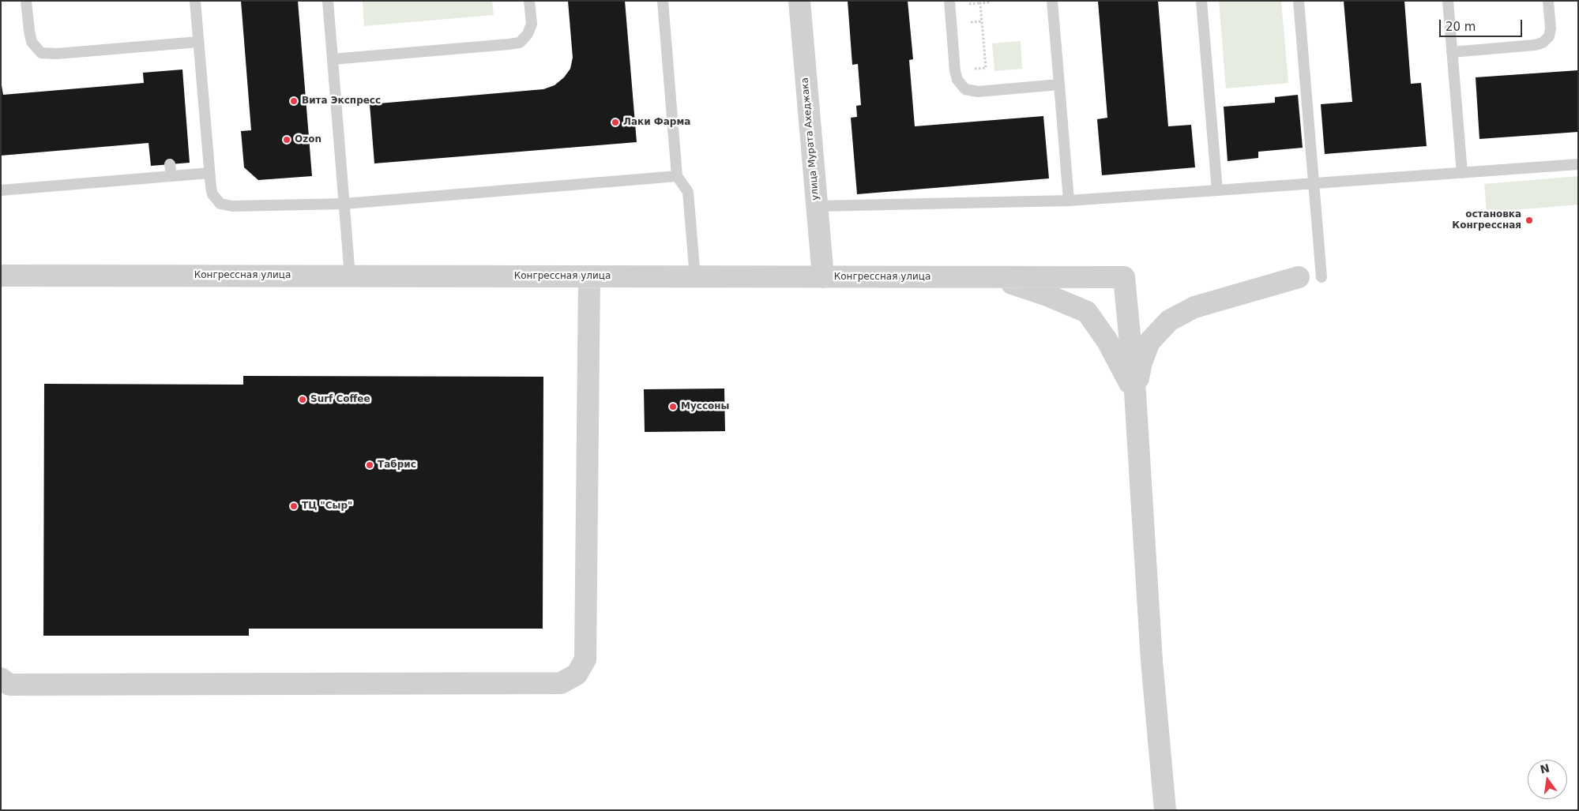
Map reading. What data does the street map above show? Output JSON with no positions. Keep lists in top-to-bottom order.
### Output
{
  "streets": {
    "street": ["улица Мурата Ахеджака", "Конгрессная улица"]
  },
  "crossings": [
    ["улица Мурата Ахеджака", "Конгрессная улица"]
  ],
  "places": [
    "Вита Экспресс",
    "Лаки Фарма",
    "Ozon",
    "остановка Конгрессная",
    "Surf Coffee",
    "Муссоны",
    "Табрис",
    "ТЦ \"Сыр\""
  ],
  "scale_bar": "20 m",
  "north": "top"
}
